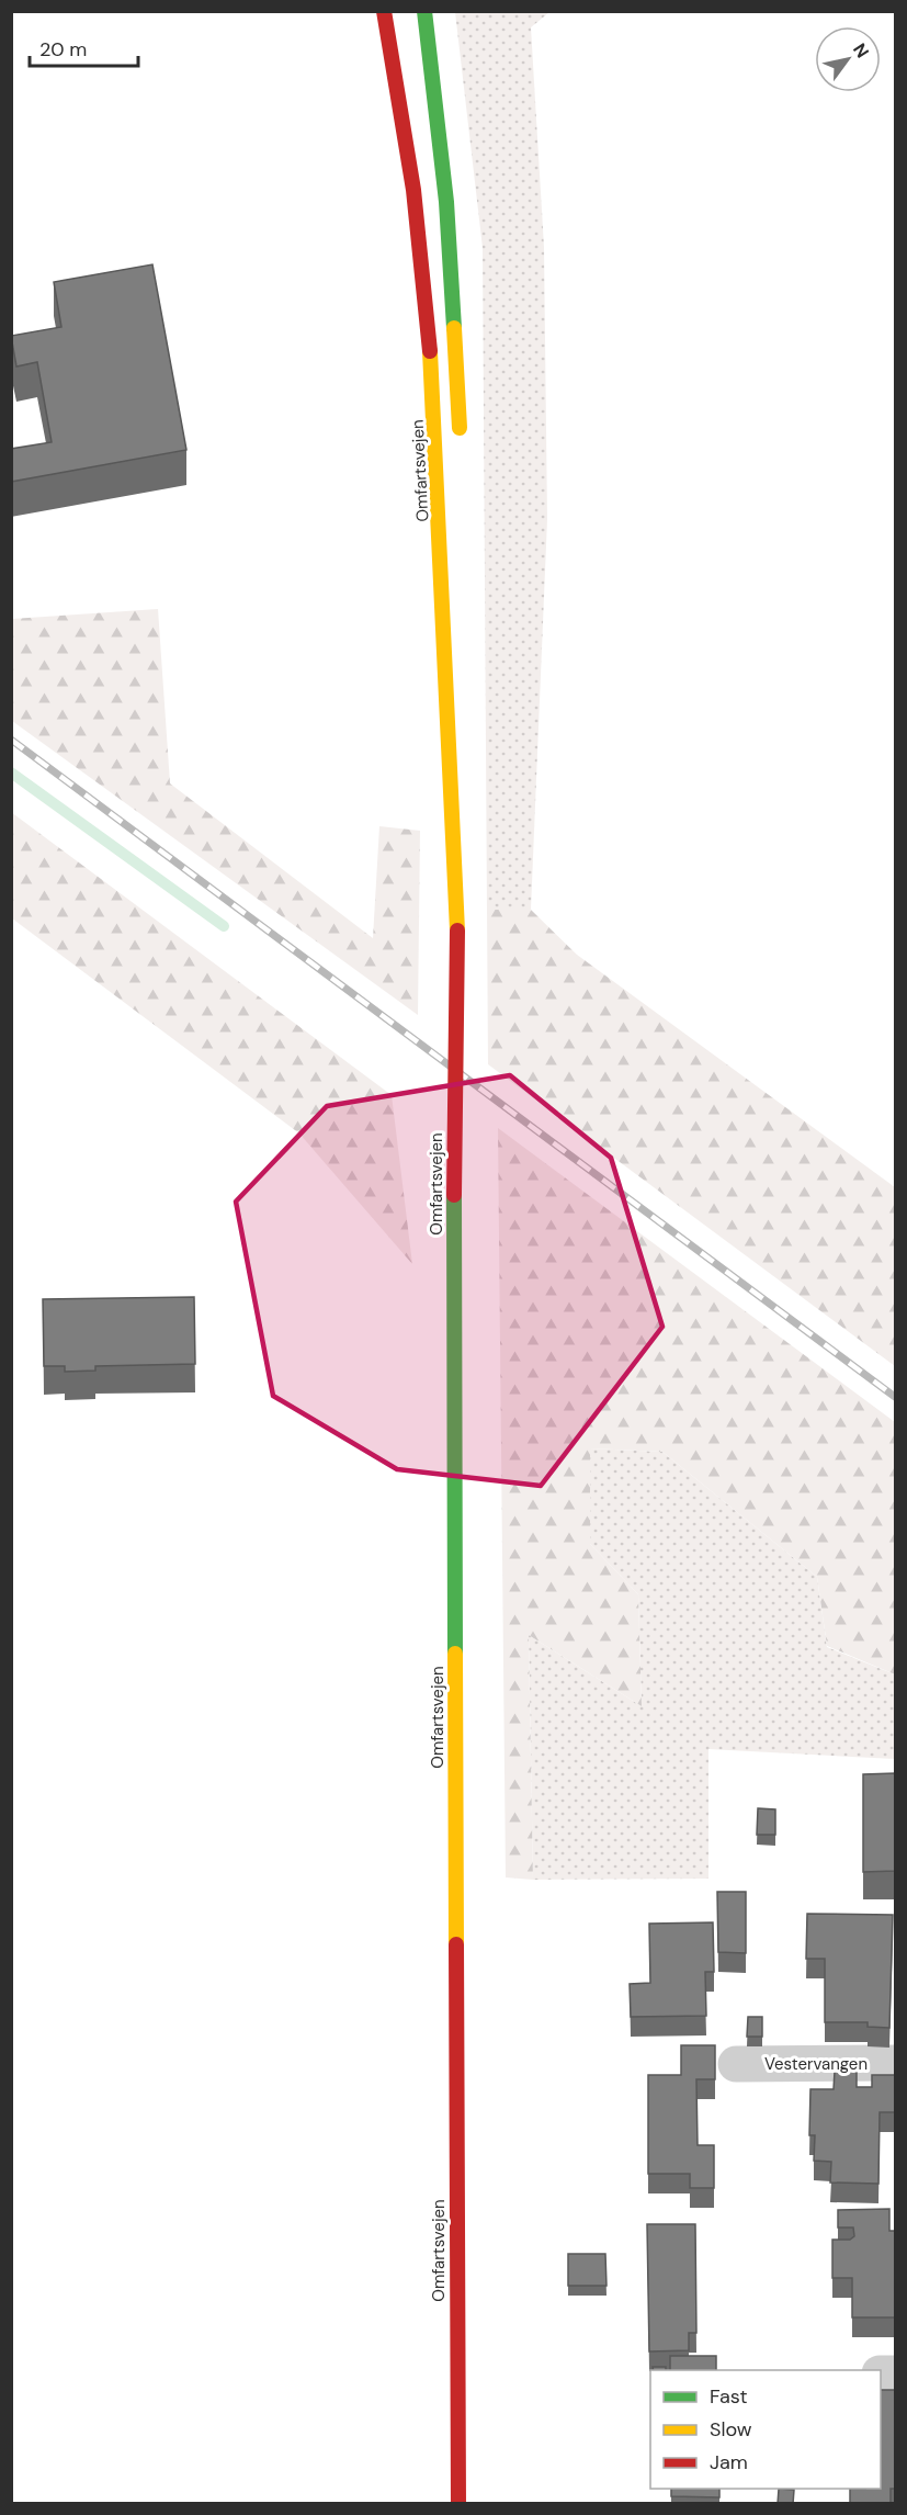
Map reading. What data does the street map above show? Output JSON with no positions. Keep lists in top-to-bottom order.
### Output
{
  "streets": {
    "main road": ["Omfartsvejen"],
    "street": ["Vestervangen"]
  },
  "legend": ["Fast", "Slow", "Jam"],
  "scale_bar": "20 m",
  "north": "top right"
}
